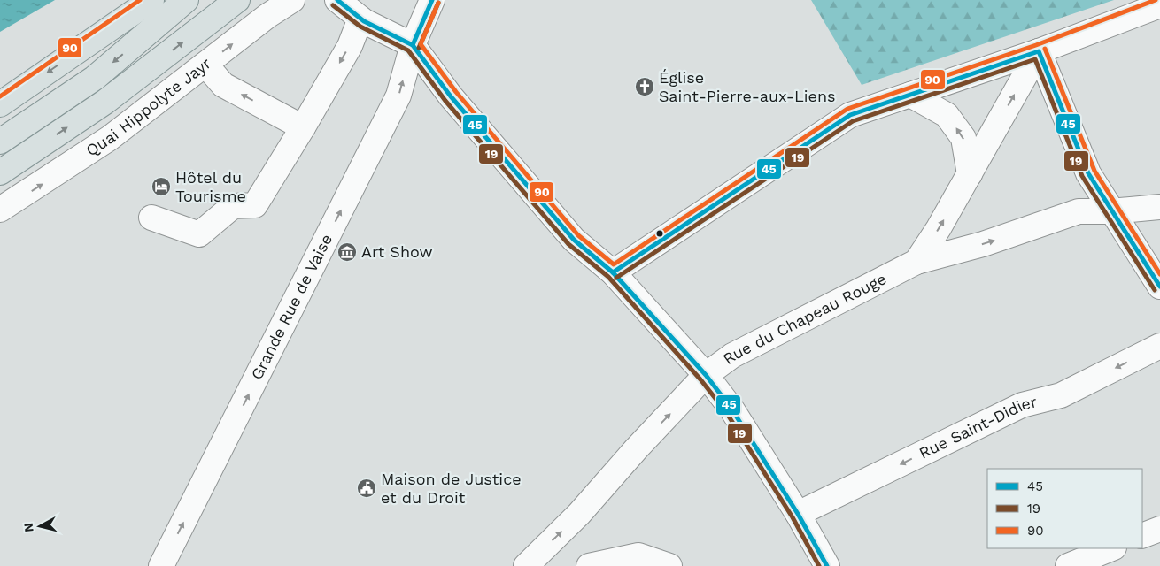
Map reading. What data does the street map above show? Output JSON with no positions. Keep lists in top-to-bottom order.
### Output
{
  "streets": {
    "main road": ["Quai Hippolyte Jayr"],
    "street": ["Grande Rue de Vaise", "Rue du Chapeau Rouge", "Rue Saint-Didier"]
  },
  "one_way": ["Grande Rue de Vaise", "Rue Saint-Didier"],
  "places": {
    "church": ["Église Saint-Pierre-aux-Liens"],
    "hotel": ["Hôtel du Tourisme"],
    "museum": ["Art Show"],
    "public building": ["Maison de Justice et du Droit"]
  },
  "lines": ["transit line 45", "transit line 90", "transit line 19"],
  "legend": ["45", "19", "90"],
  "north": "left"
}
